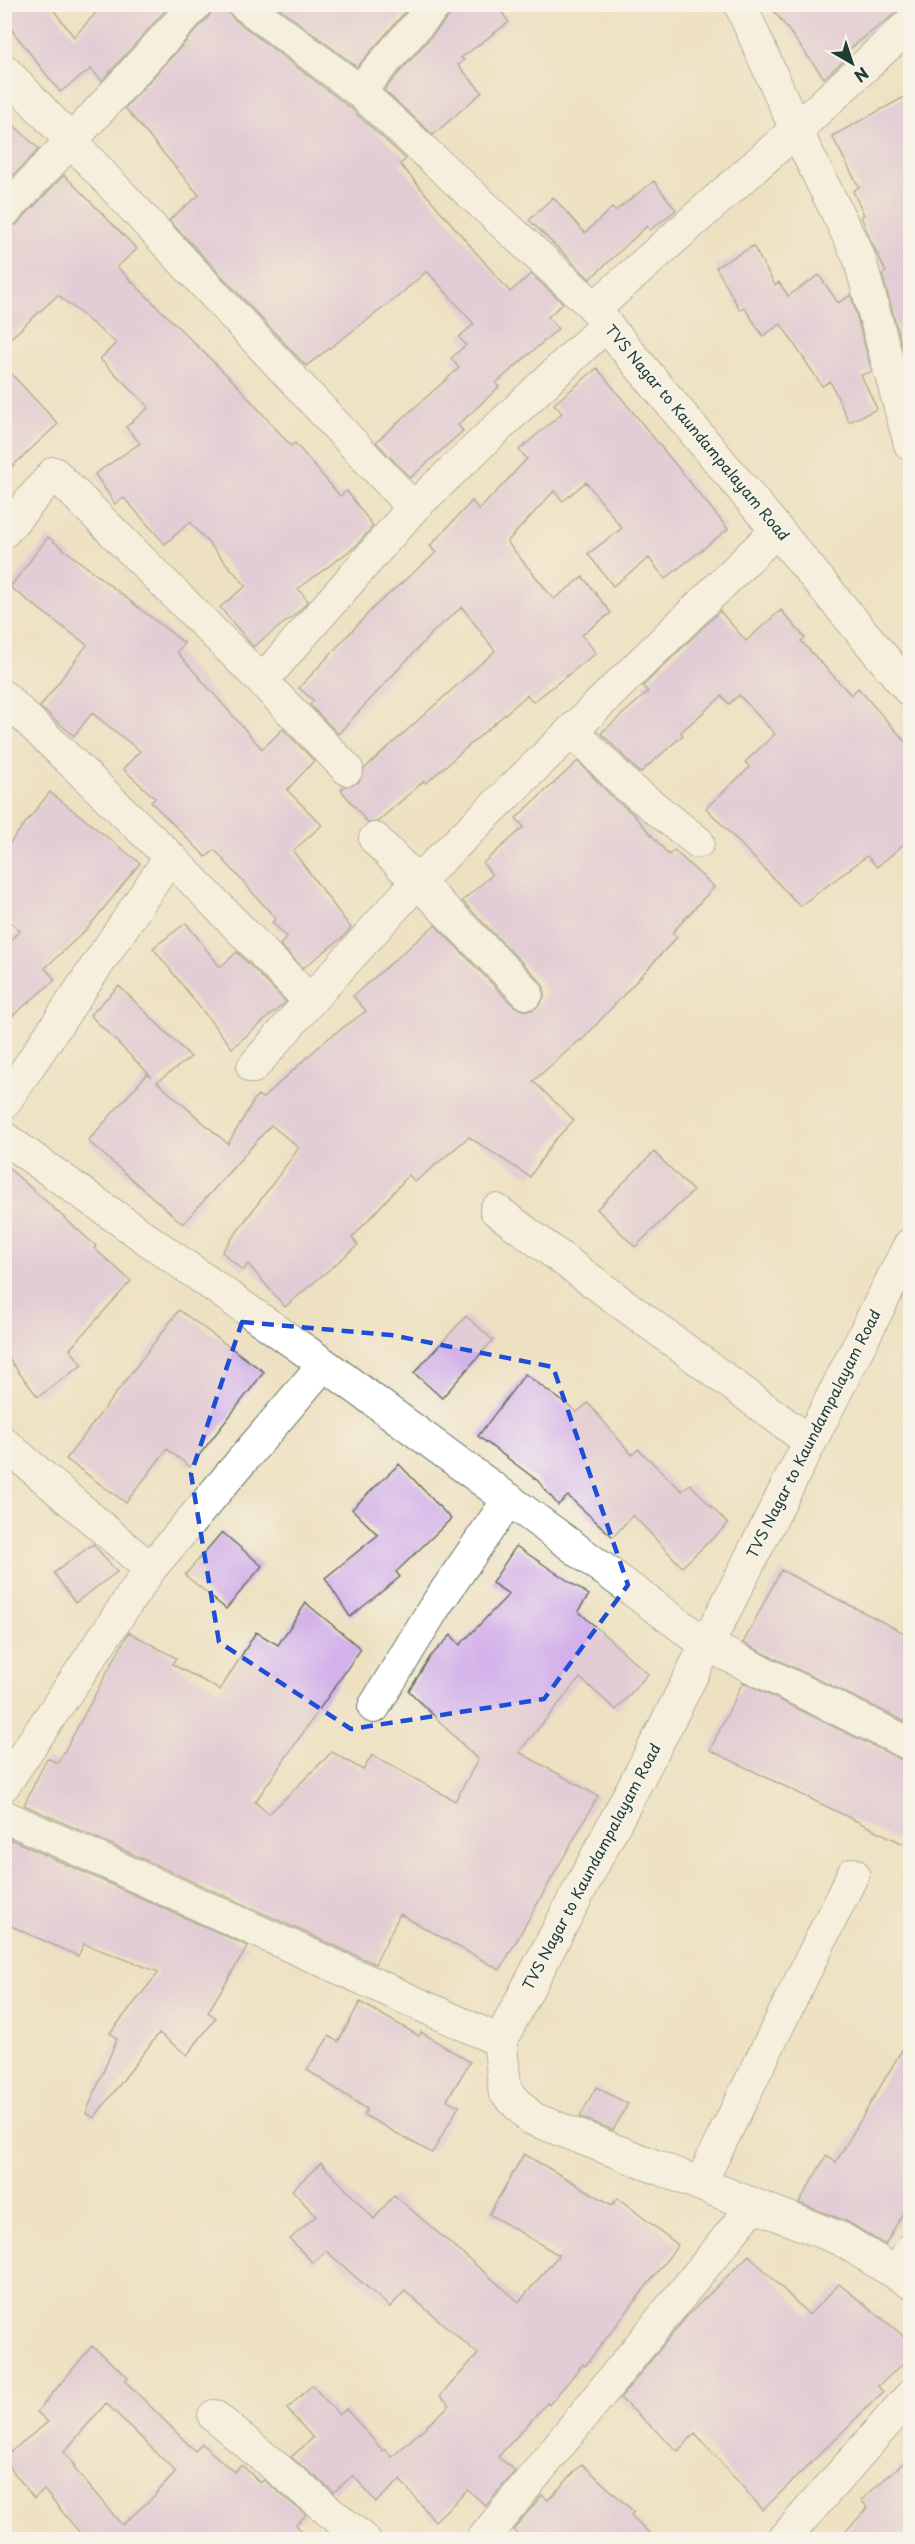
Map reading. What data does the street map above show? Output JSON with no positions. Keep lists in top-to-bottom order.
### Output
{
  "streets": {
    "street": ["TVS Nagar to Kaundampalayam Road"]
  },
  "north": "bottom right"
}
